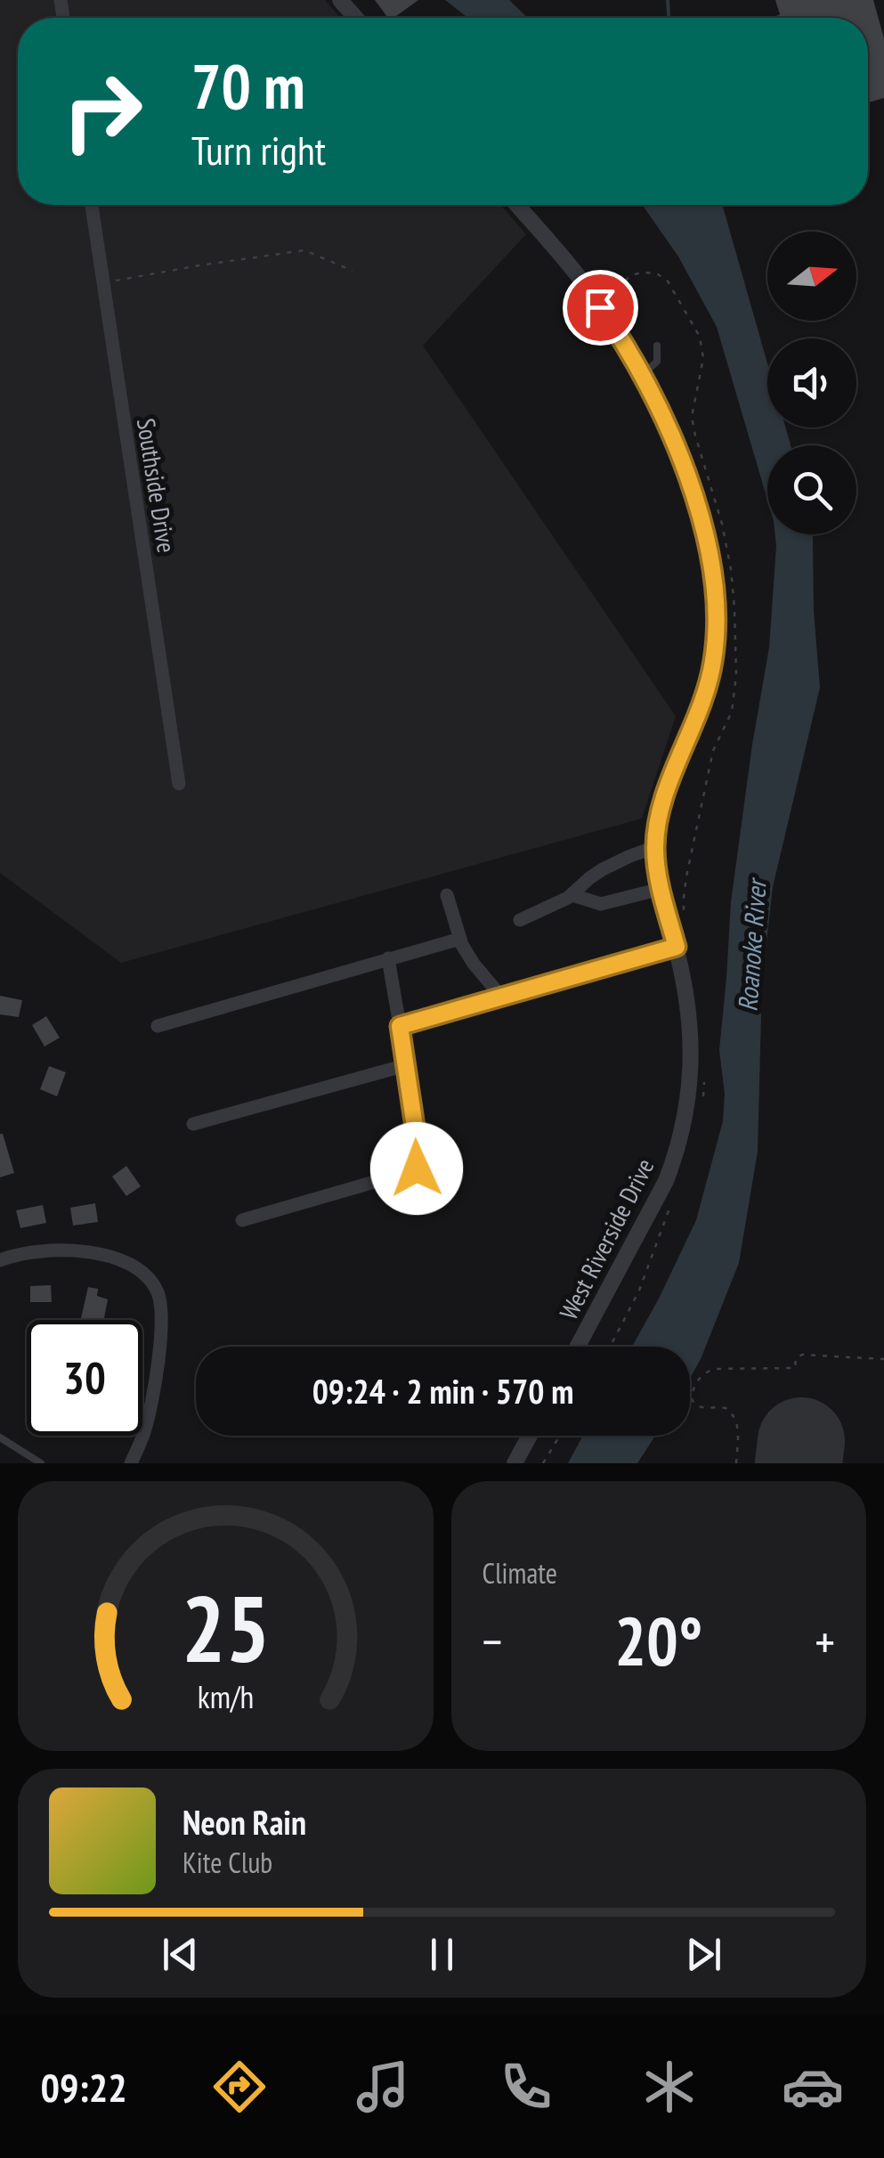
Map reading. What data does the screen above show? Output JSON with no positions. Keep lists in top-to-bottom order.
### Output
{
  "streets": {
    "street": ["Southside Drive", "West Riverside Drive"]
  },
  "water": ["Roanoke River"],
  "north": "right",
  "page": {
    "turn": ["70 m", "Turn right"],
    "limit": "30",
    "trip": "09:24 · 2 min · 570 m",
    "tile": "Climate",
    "heat": ["−", "20°", "+"],
    "song": ["Neon Rain", "Kite Club"],
    "tabs": "09:22",
    "gauge": ["25", "km/h"]
  }
}
